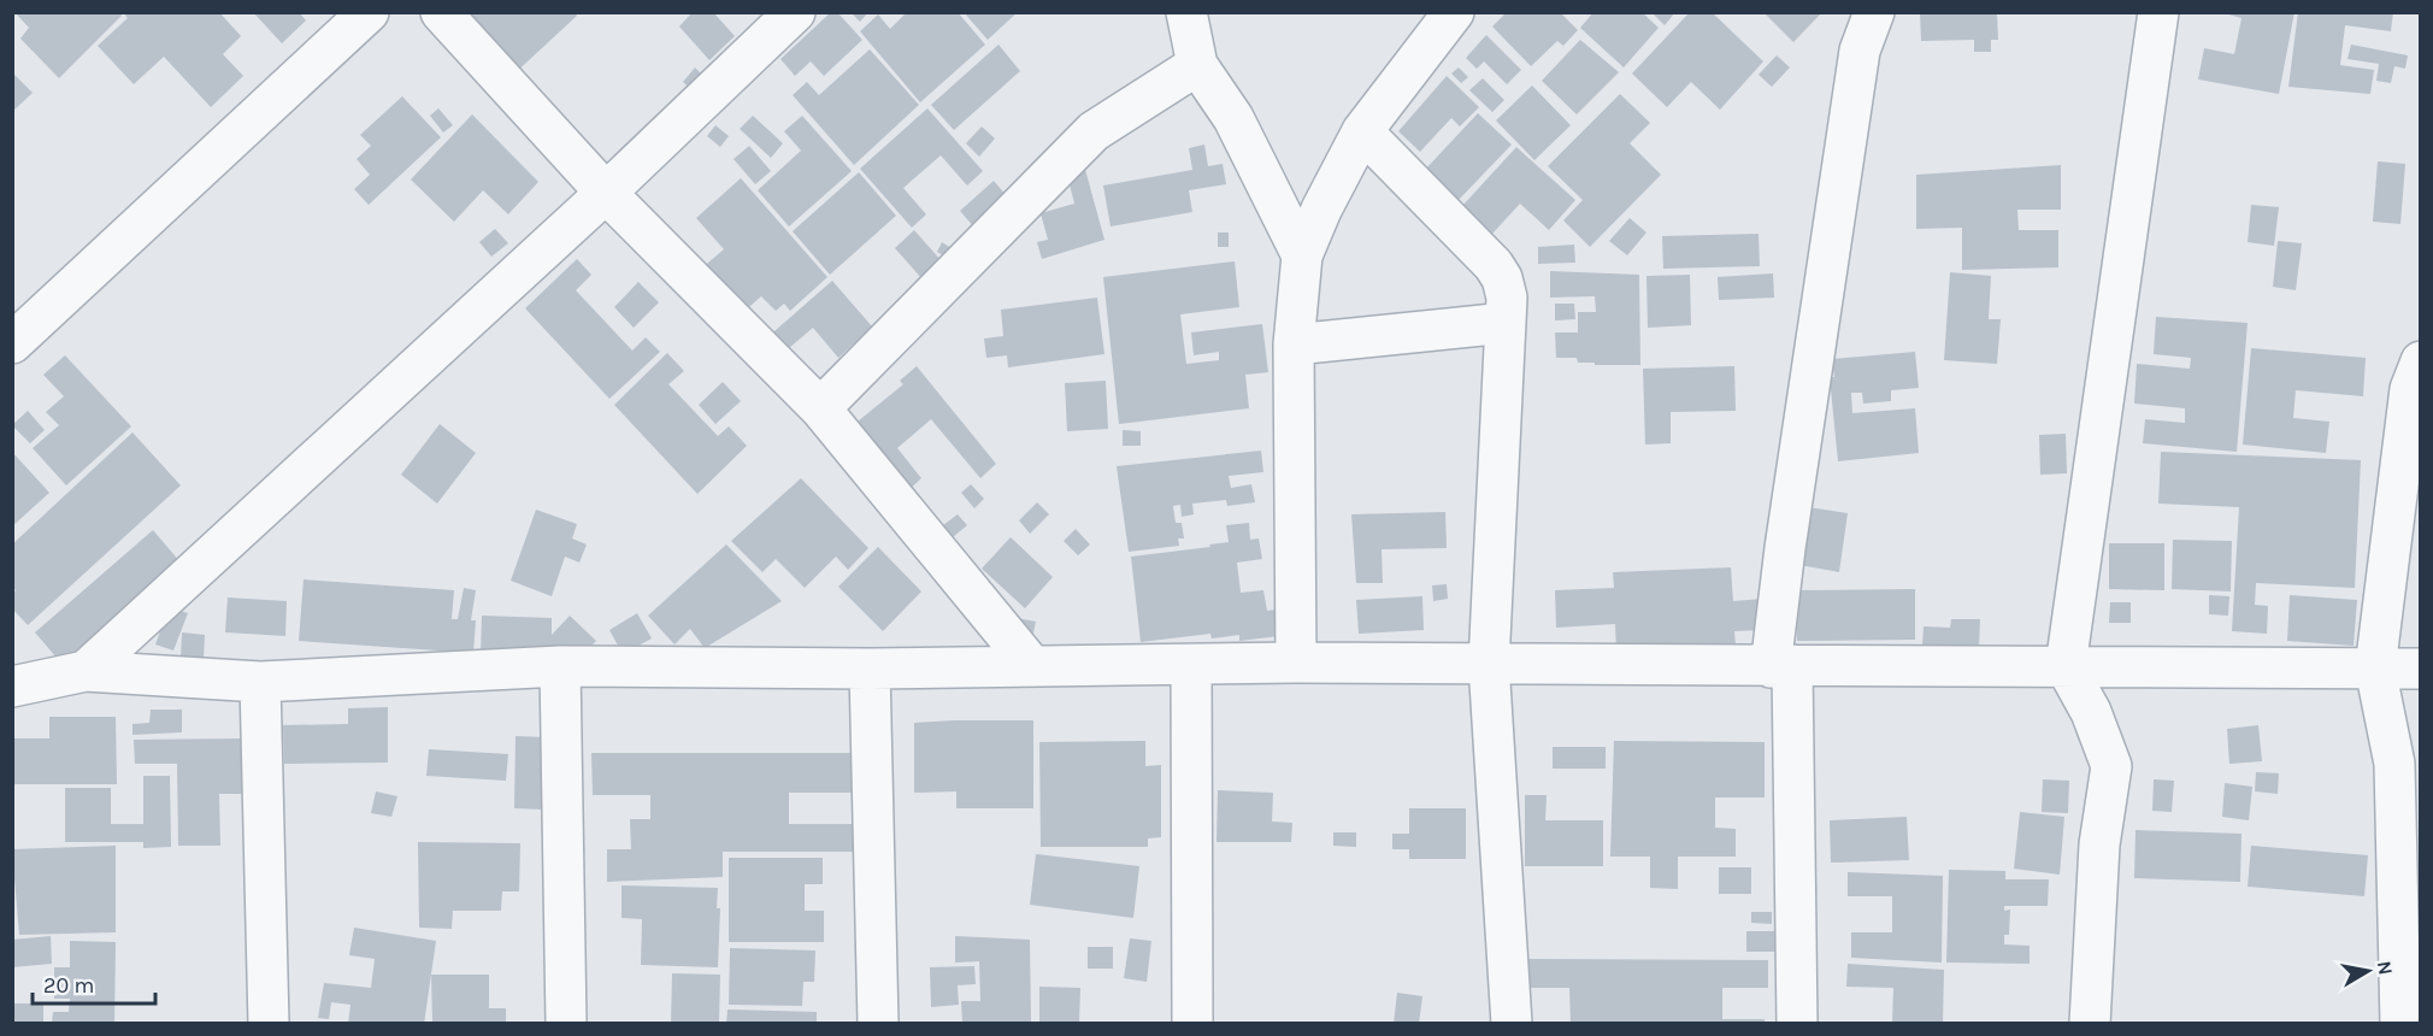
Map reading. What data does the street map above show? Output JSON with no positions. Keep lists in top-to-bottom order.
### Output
{
  "scale_bar": "20 m",
  "north": "right"
}
